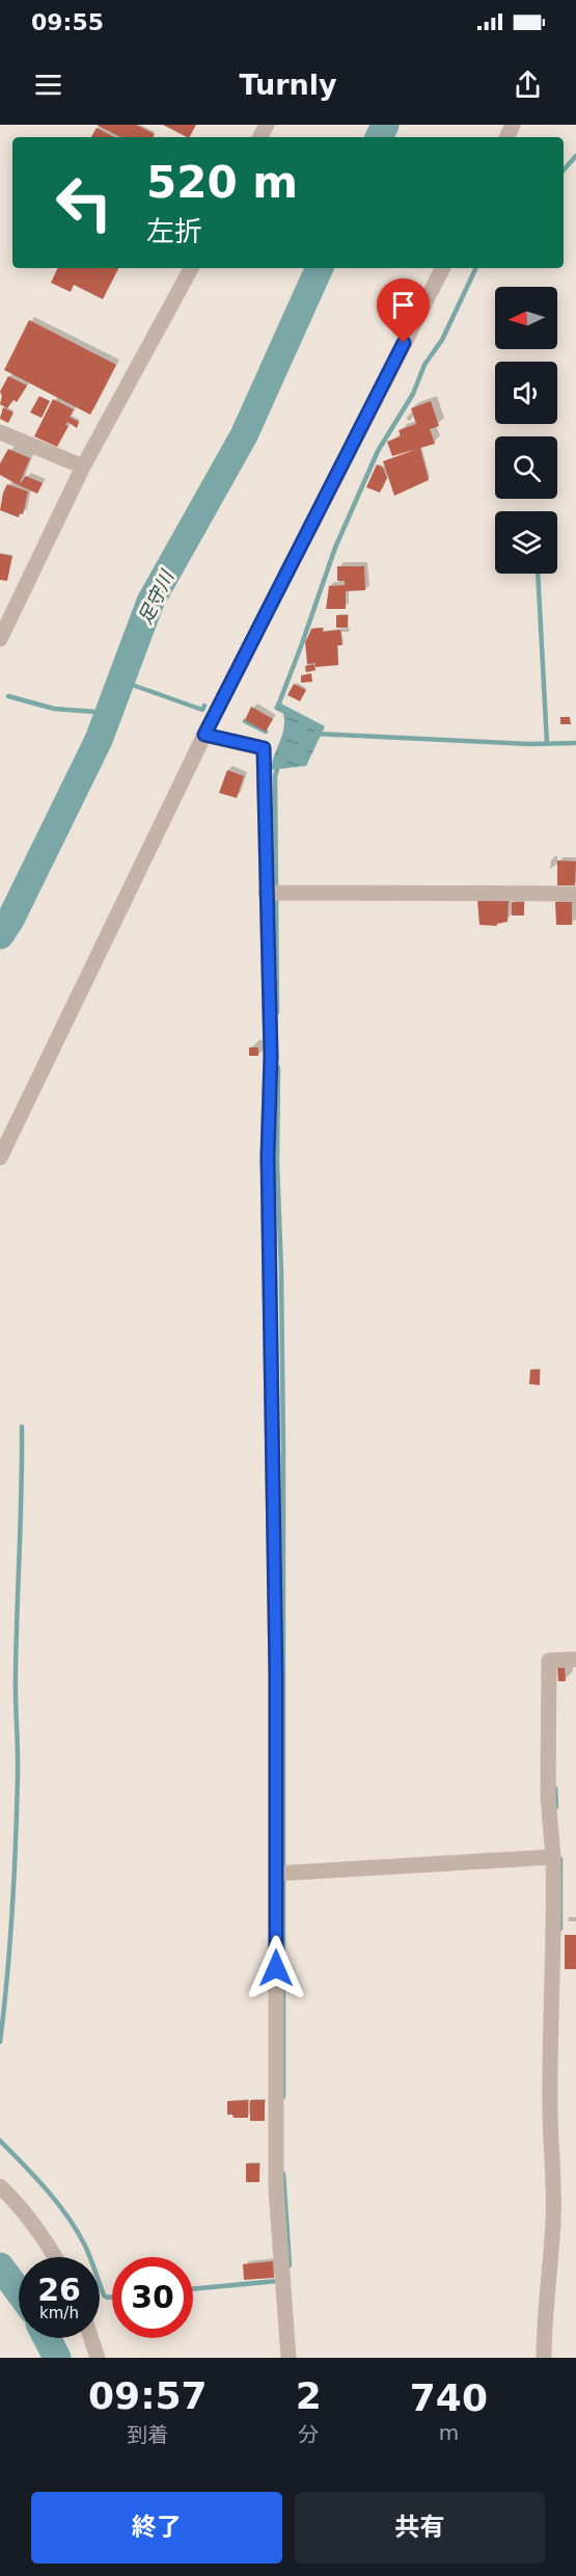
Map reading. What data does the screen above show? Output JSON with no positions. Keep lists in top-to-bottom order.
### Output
{
  "water": ["足守川"],
  "north": "left",
  "page": {
    "status": "09:55",
    "header": "Turnly",
    "turn": ["520 m", "左折"],
    "speed": "26 km/h",
    "limit": "30",
    "eta": [
      "09:57",
      "到着",
      "2",
      "分",
      "740",
      "m"
    ],
    "buttons": ["終了", "共有"]
  }
}
